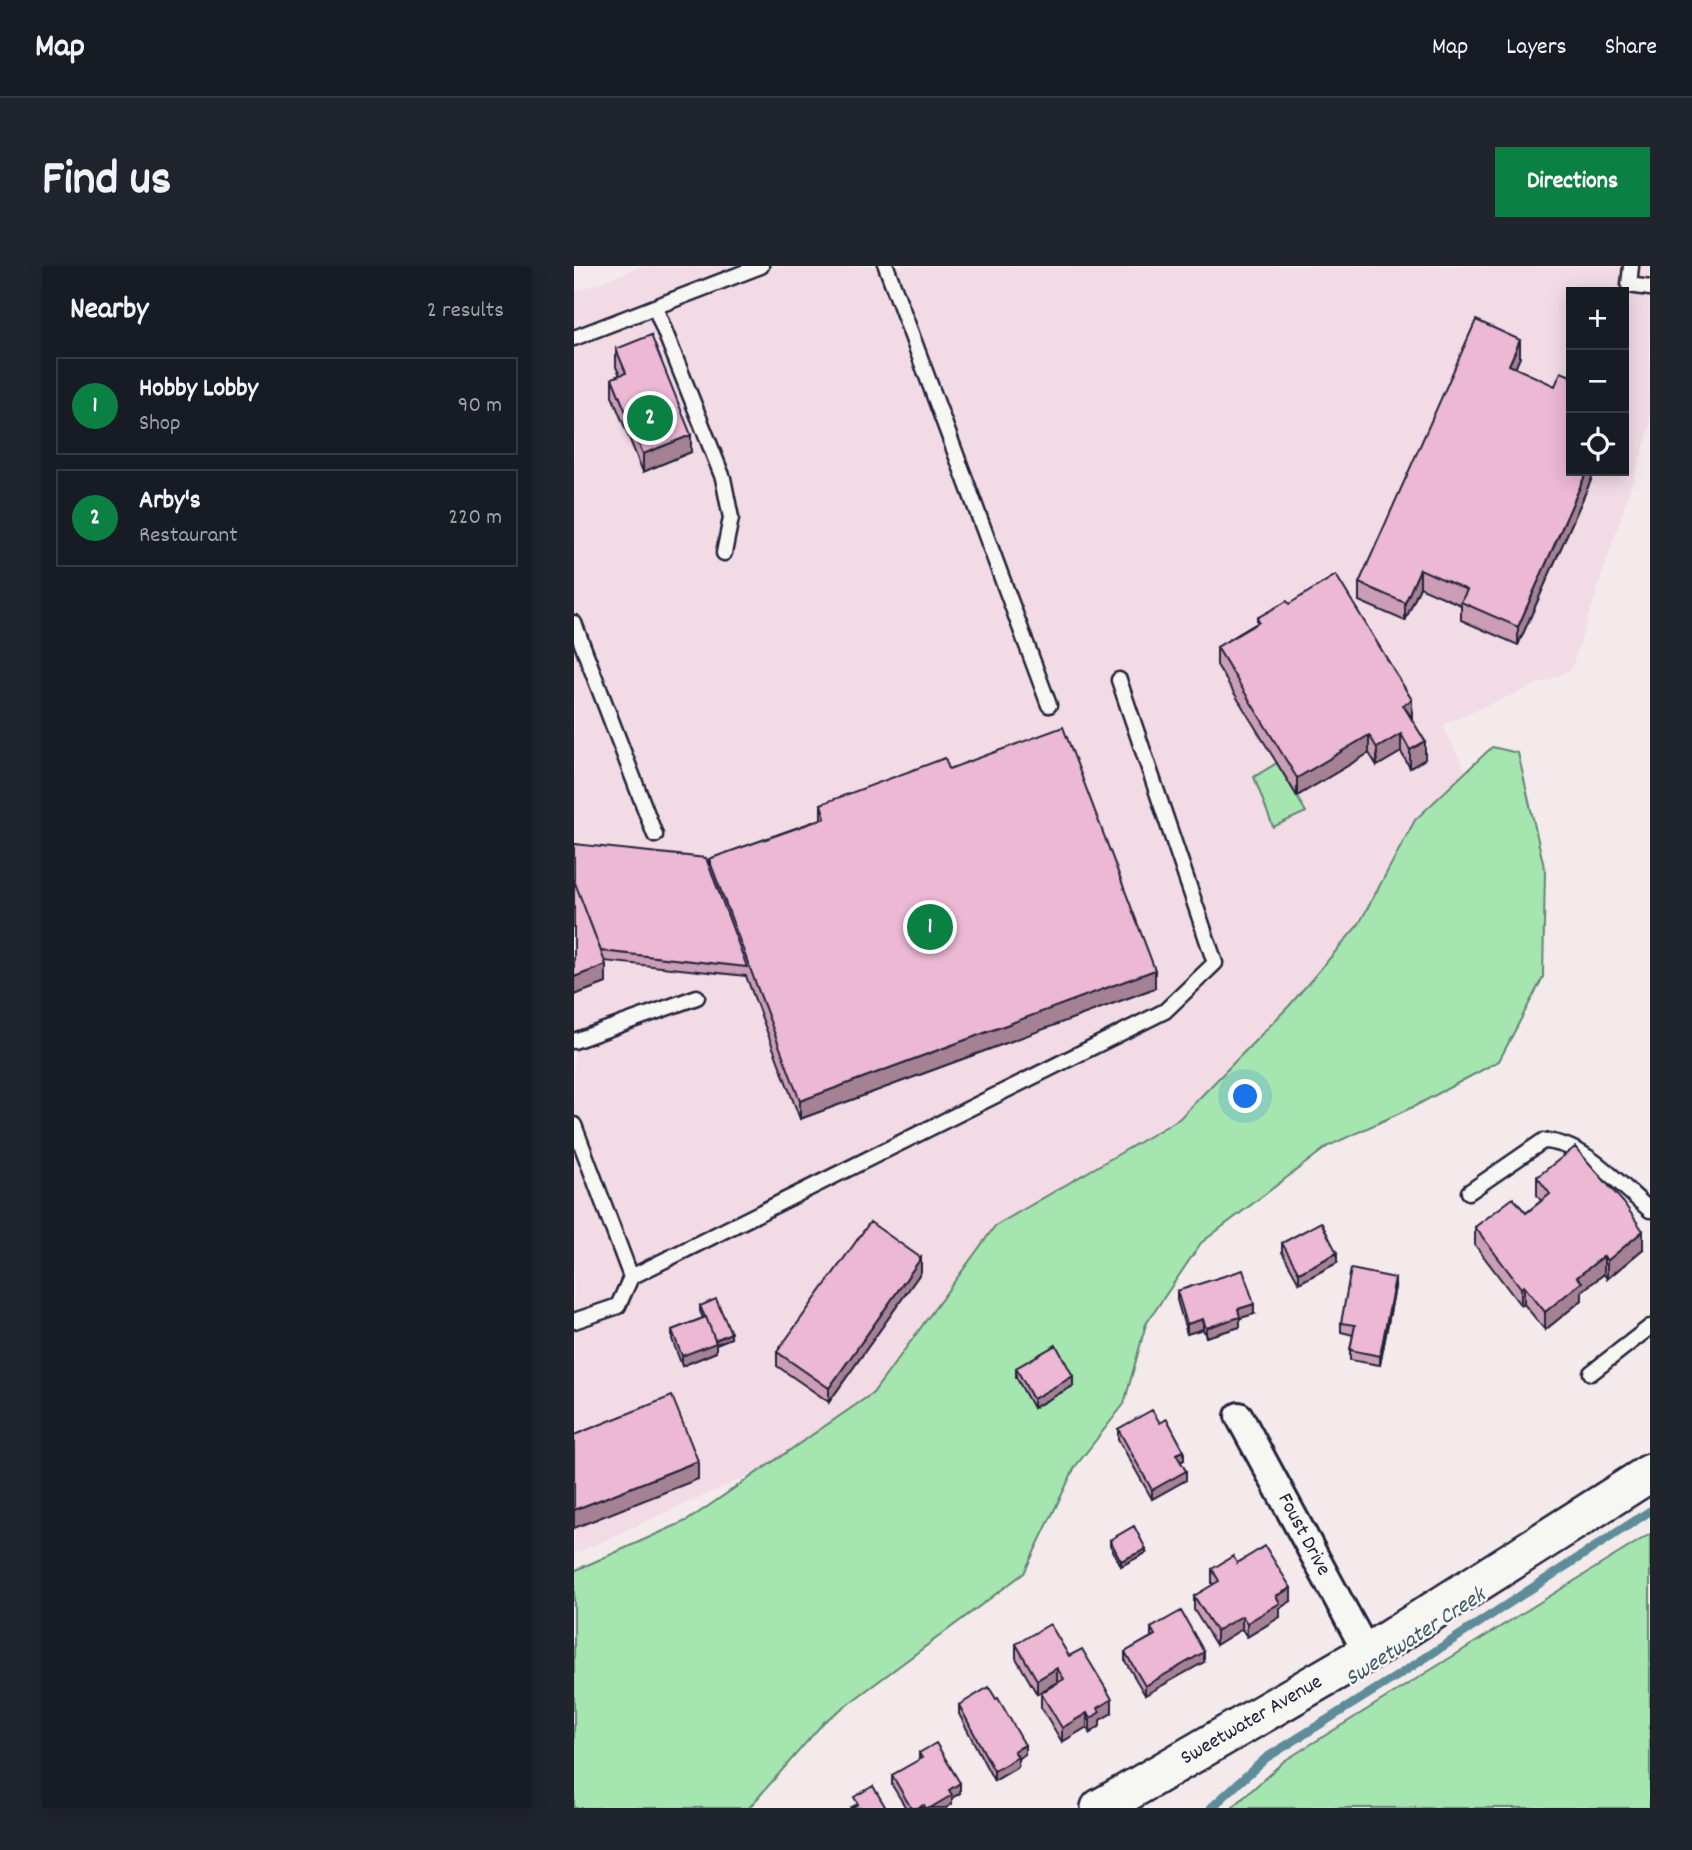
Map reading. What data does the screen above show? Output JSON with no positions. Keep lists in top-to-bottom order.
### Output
{
  "streets": {
    "street": ["Foust Drive", "Sweetwater Avenue"]
  },
  "crossings": [
    ["Foust Drive", "Sweetwater Avenue"]
  ],
  "water": ["Sweetwater Creek"],
  "page": {
    "header": "Map",
    "nav": ["Map", "Layers", "Share"],
    "title": "Find us",
    "buttons": "Directions",
    "heading": ["Nearby", "2 results"],
    "map_buttons": ["+", "−"],
    "list": [
      {
        "mark": "1",
        "name": "Hobby Lobby",
        "note": "Shop",
        "value": "90 m"
      },
      {
        "mark": "2",
        "name": "Arby's",
        "note": "Restaurant",
        "value": "220 m"
      }
    ],
    "pins": ["2", "1"]
  }
}
